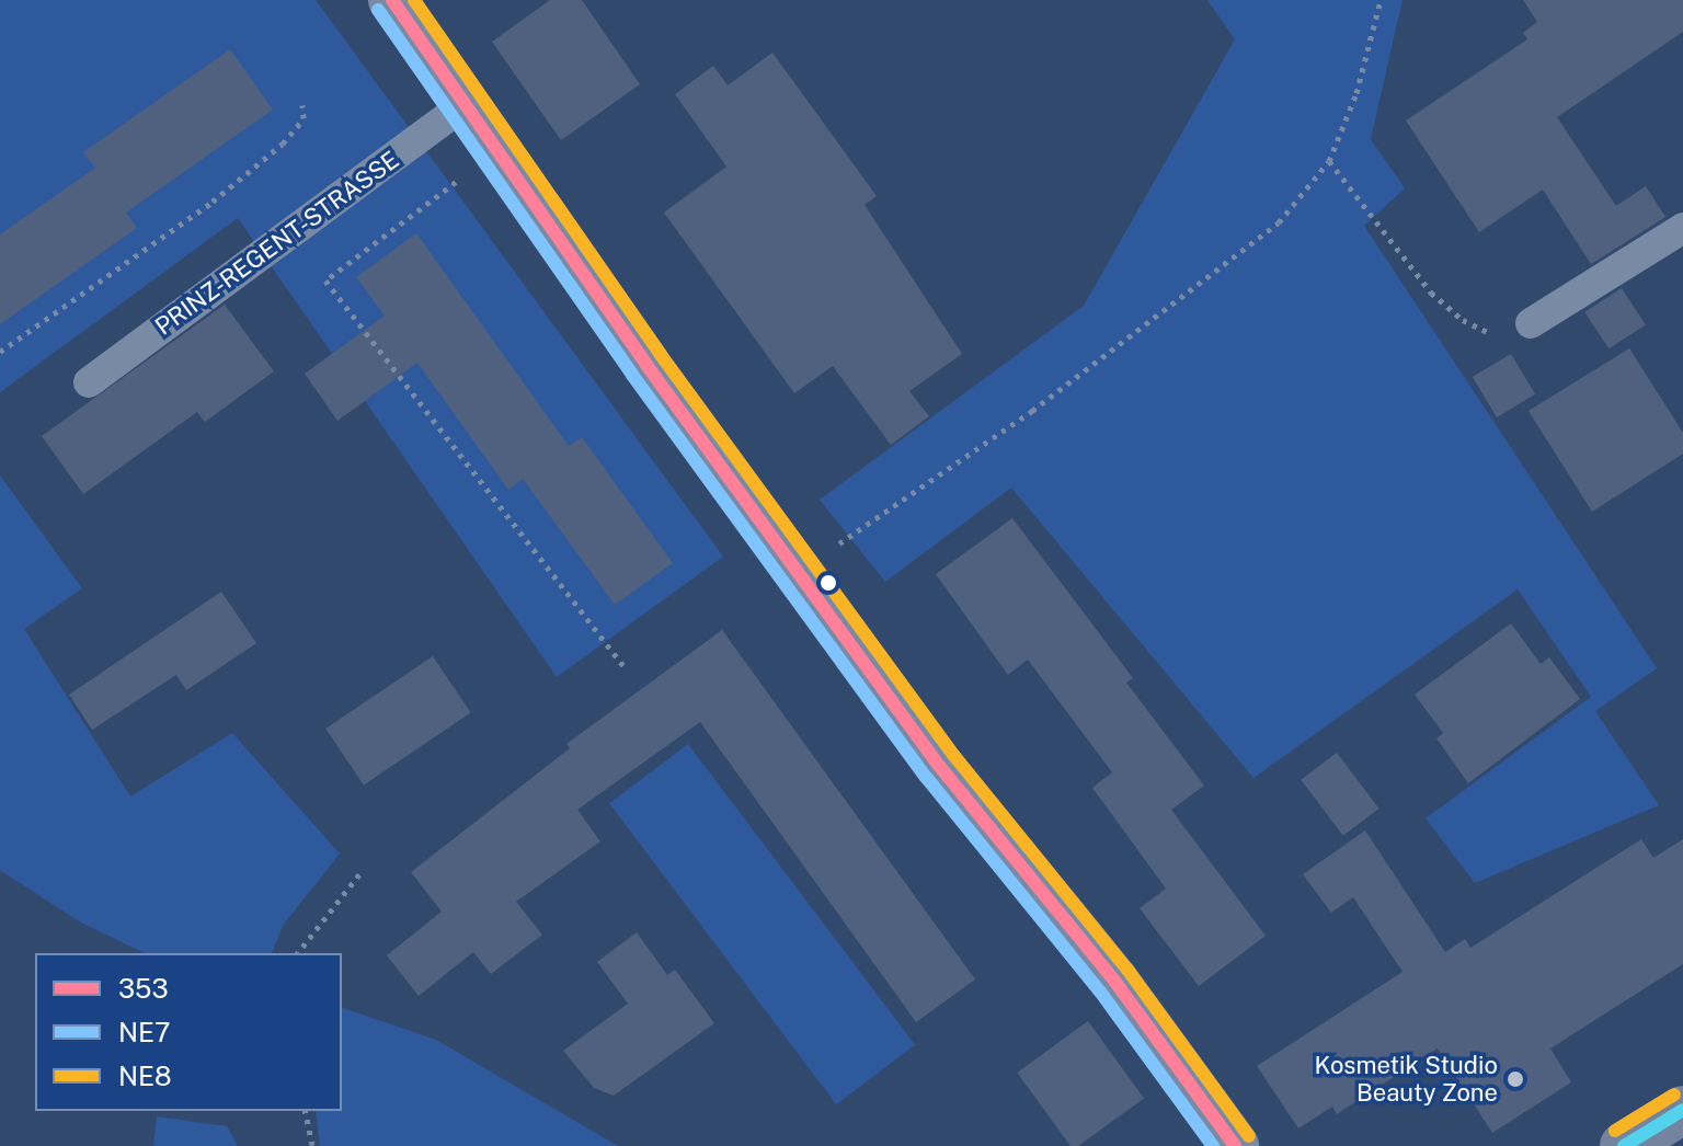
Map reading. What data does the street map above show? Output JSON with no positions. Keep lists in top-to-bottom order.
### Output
{
  "streets": {
    "lane": ["PRINZ-REGENT-STRASSE"]
  },
  "places": ["Kosmetik Studio Beauty Zone"],
  "lines": ["transit line 353", "transit line NE8", "transit line NE7"],
  "legend": ["353", "NE7", "NE8"]
}
